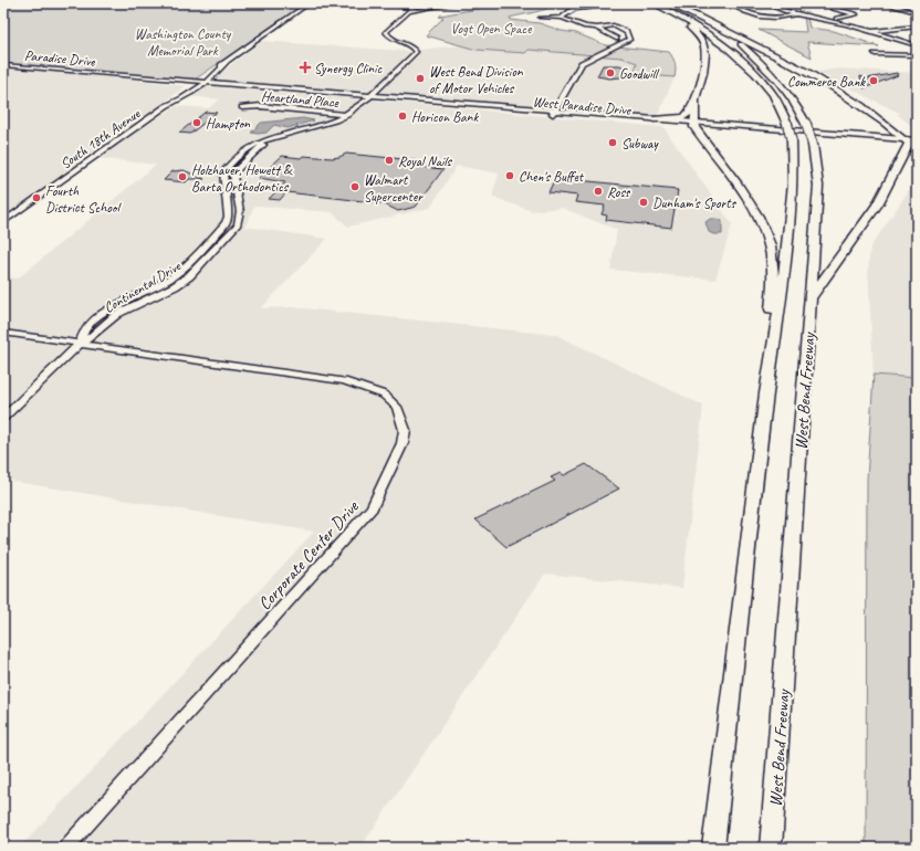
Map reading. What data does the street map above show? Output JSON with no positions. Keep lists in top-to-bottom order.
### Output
{
  "streets": {
    "highway": ["West Bend Freeway"],
    "street": [
      "Paradise Drive",
      "Heartland Place",
      "West Paradise Drive",
      "South 18th Avenue",
      "Continental Drive",
      "Corporate Center Drive"
    ]
  },
  "crossings": [
    ["Paradise Drive", "West Paradise Drive"],
    ["Paradise Drive", "South 18th Avenue"],
    ["Heartland Place", "Continental Drive"],
    ["West Paradise Drive", "South 18th Avenue"],
    ["West Paradise Drive", "Continental Drive"],
    ["Continental Drive", "Corporate Center Drive"]
  ],
  "parks": ["Vogt Open Space", "Washington County Memorial Park"],
  "places": {
    "health": ["Synergy Clinic"],
    "other": [
      "Goodwill",
      "West Bend Division of Motor Vehicles",
      "Commerce Bank",
      "Horicon Bank",
      "Hampton",
      "Subway",
      "Royal Nails",
      "Chen's Buffet",
      "Holzhauer, Hewett & Barta Orthodontics",
      "Walmart Supercenter",
      "Ross",
      "Fourth District School",
      "Dunham's Sports"
    ]
  }
}
